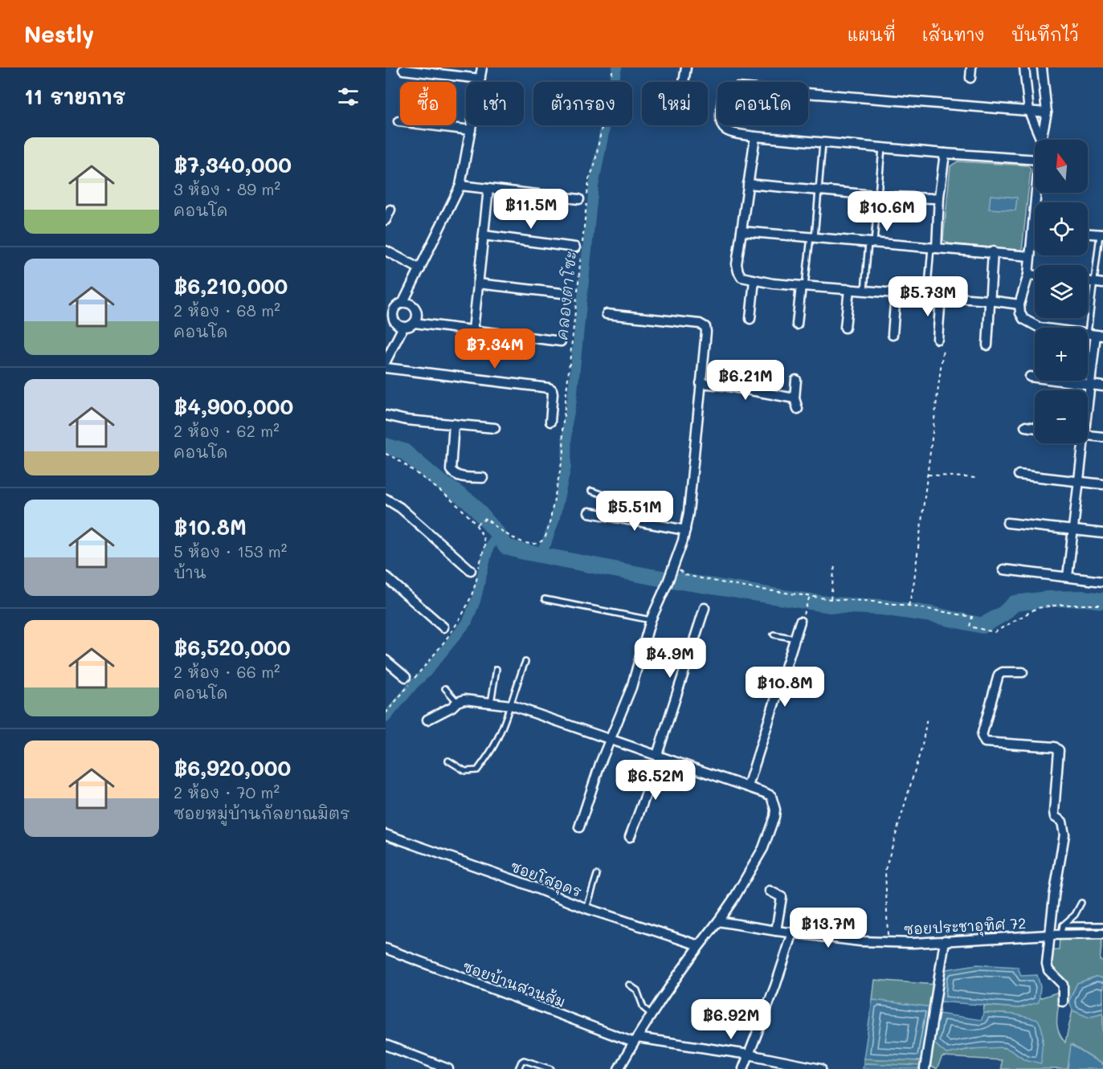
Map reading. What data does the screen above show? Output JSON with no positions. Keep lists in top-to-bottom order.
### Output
{
  "streets": {
    "street": ["ซอยโสอุดร", "ซอยประชาอุทิศ 72", "ซอยบ้านสวนส้ม"]
  },
  "water": ["คลองตาโซะ"],
  "north": "top",
  "page": {
    "header": "Nestly",
    "nav": ["แผนที่", "เส้นทาง", "บันทึกไว้"],
    "heading": "11 รายการ",
    "chip": [
      "ซื้อ",
      "เช่า",
      "ตัวกรอง",
      "ใหม่",
      "คอนโด"
    ],
    "list": [
      {
        "name": "฿7,340,000",
        "note": "3 ห้อง · 89 m² · คอนโด"
      },
      {
        "name": "฿6,210,000",
        "note": "2 ห้อง · 68 m² · คอนโด"
      },
      {
        "name": "฿4,900,000",
        "note": "2 ห้อง · 62 m² · คอนโด"
      },
      {
        "name": "฿10.8M",
        "note": "5 ห้อง · 153 m² · บ้าน"
      },
      {
        "name": "฿6,520,000",
        "note": "2 ห้อง · 66 m² · คอนโด"
      },
      {
        "name": "฿6,920,000",
        "note": "2 ห้อง · 70 m² · ซอยหมู่บ้านกัลยาณมิตร"
      }
    ],
    "map_buttons": ["+", "−"],
    "price": [
      "฿11.5M",
      "฿10.6M",
      "฿5.73M",
      "฿7.34M",
      "฿6.21M",
      "฿5.51M",
      "฿4.9M",
      "฿10.8M",
      "฿6.52M",
      "฿13.7M",
      "฿6.92M"
    ]
  }
}
